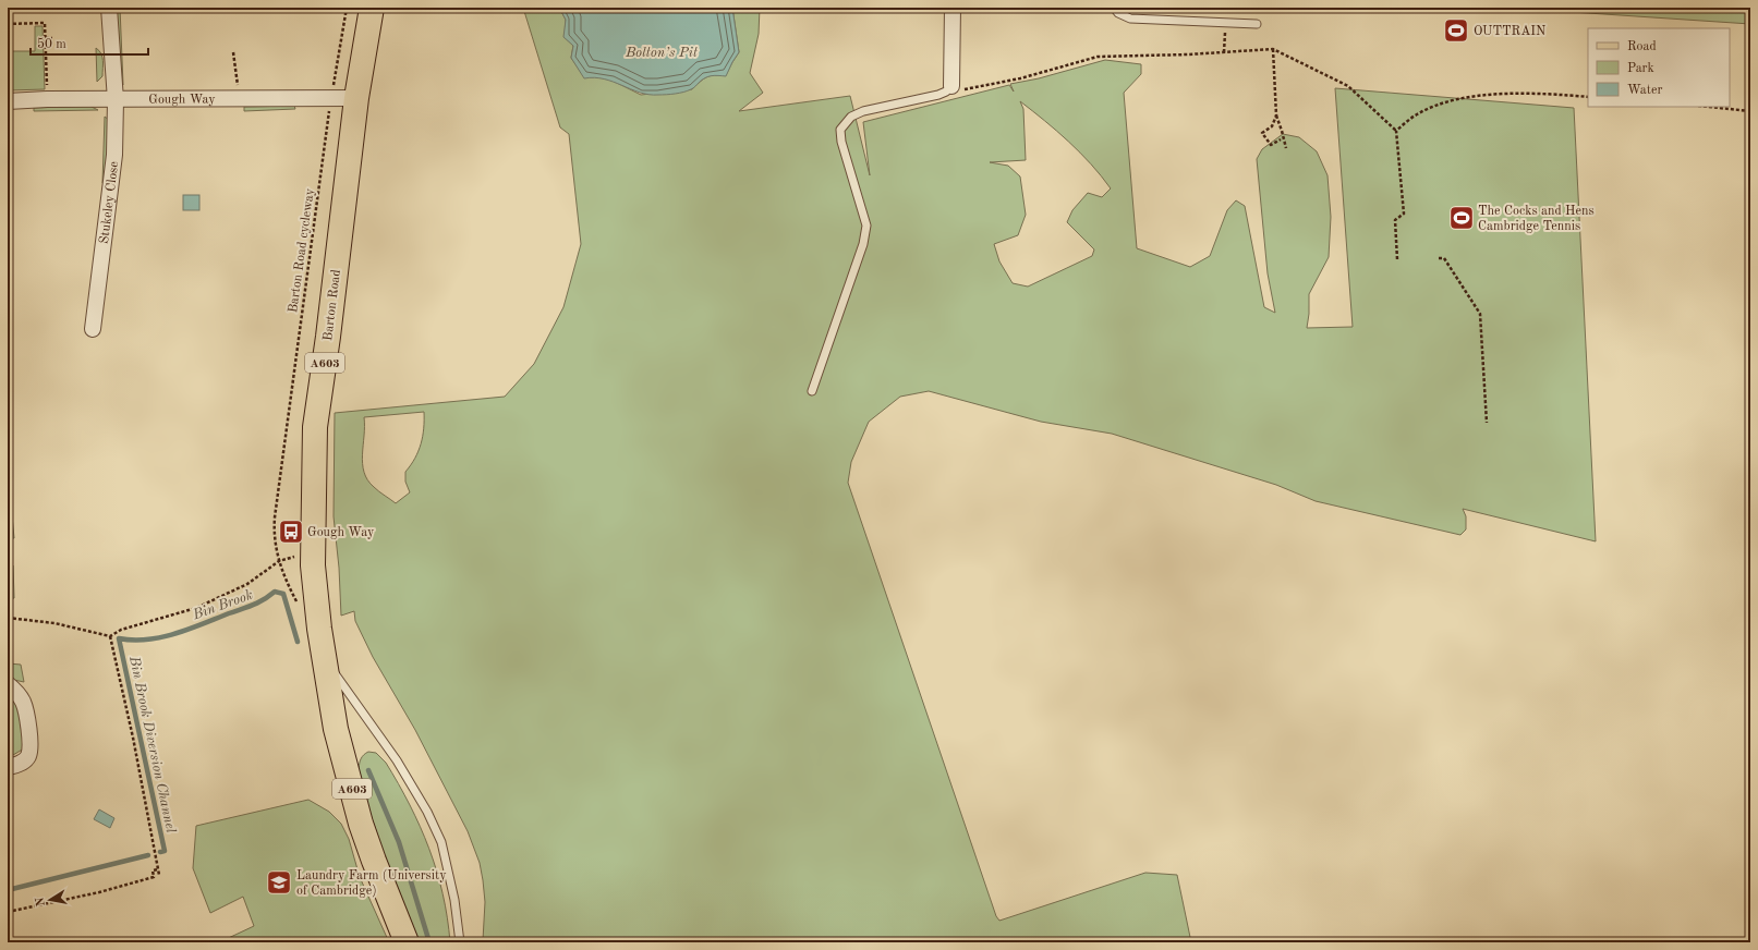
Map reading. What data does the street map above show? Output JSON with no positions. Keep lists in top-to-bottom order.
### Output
{
  "streets": {
    "main road": ["Barton Road", "A603"],
    "street": ["Gough Way", "Stukeley Close"],
    "path": ["Barton Road cycleway"]
  },
  "crossings": [
    ["Gough Way", "Stukeley Close"],
    ["Gough Way", "Barton Road cycleway"],
    ["Gough Way", "Barton Road"],
    ["Barton Road", "A603"]
  ],
  "water": ["Bolton’s Pit", "Bin Brook", "Bin Brook Diversion Channel"],
  "places": {
    "sports": ["OUTTRAIN", "The Cocks and Hens Cambridge Tennis"],
    "bus stop": ["Gough Way"],
    "school or university": ["Laundry Farm (University of Cambridge)"]
  },
  "legend": ["Road", "Park", "Water"],
  "scale_bar": "50 m",
  "north": "left"
}
